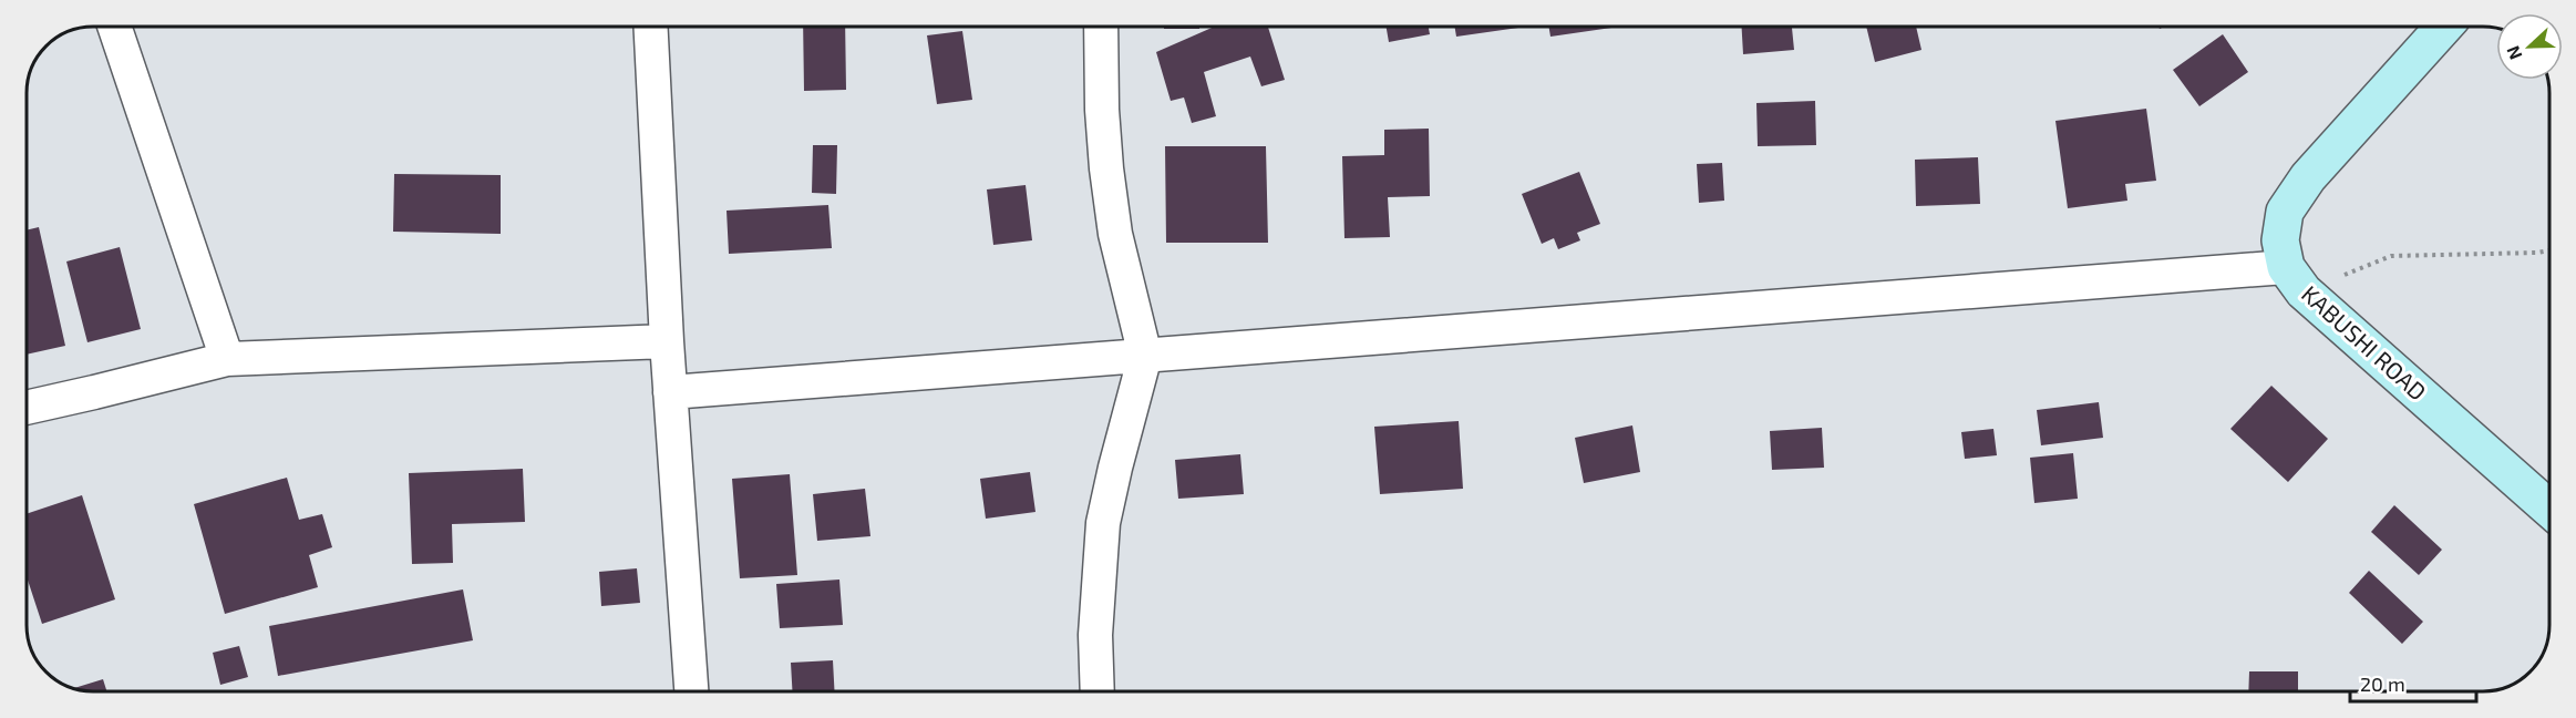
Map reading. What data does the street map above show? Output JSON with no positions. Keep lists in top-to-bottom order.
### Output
{
  "streets": {
    "main road": ["KABUSHI ROAD"]
  },
  "scale_bar": "20 m",
  "north": "left"
}
